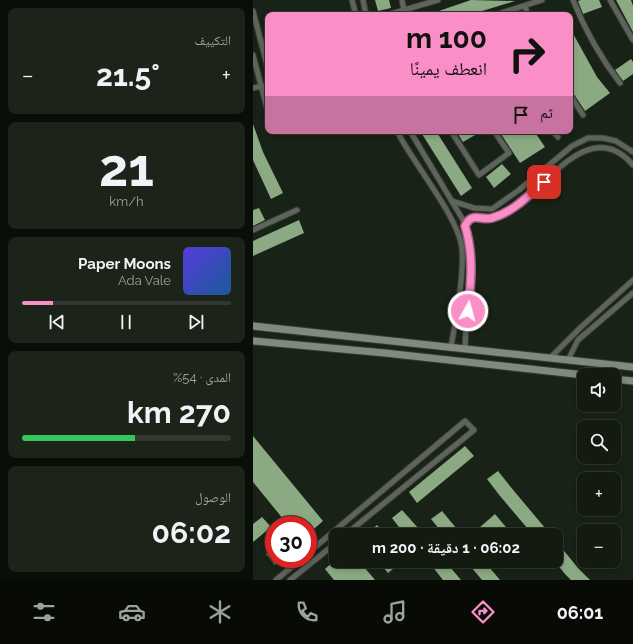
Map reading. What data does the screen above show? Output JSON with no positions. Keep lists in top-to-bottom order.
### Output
{
  "page": {
    "tile": [
      "التكييف",
      ["21", "km/h"],
      ["المدى · 54%", "270 km"],
      ["الوصول", "06:02"]
    ],
    "turn": ["100 m", "انعطف يمينًا"],
    "heat": ["−", "21.5°", "+"],
    "then": "ثم",
    "song": ["Paper Moons", "Ada Vale"],
    "map_buttons": ["+", "−"],
    "limit": "30",
    "trip": "06:02 · 1 دقيقة · 200 m",
    "tabs": "06:01"
  }
}
